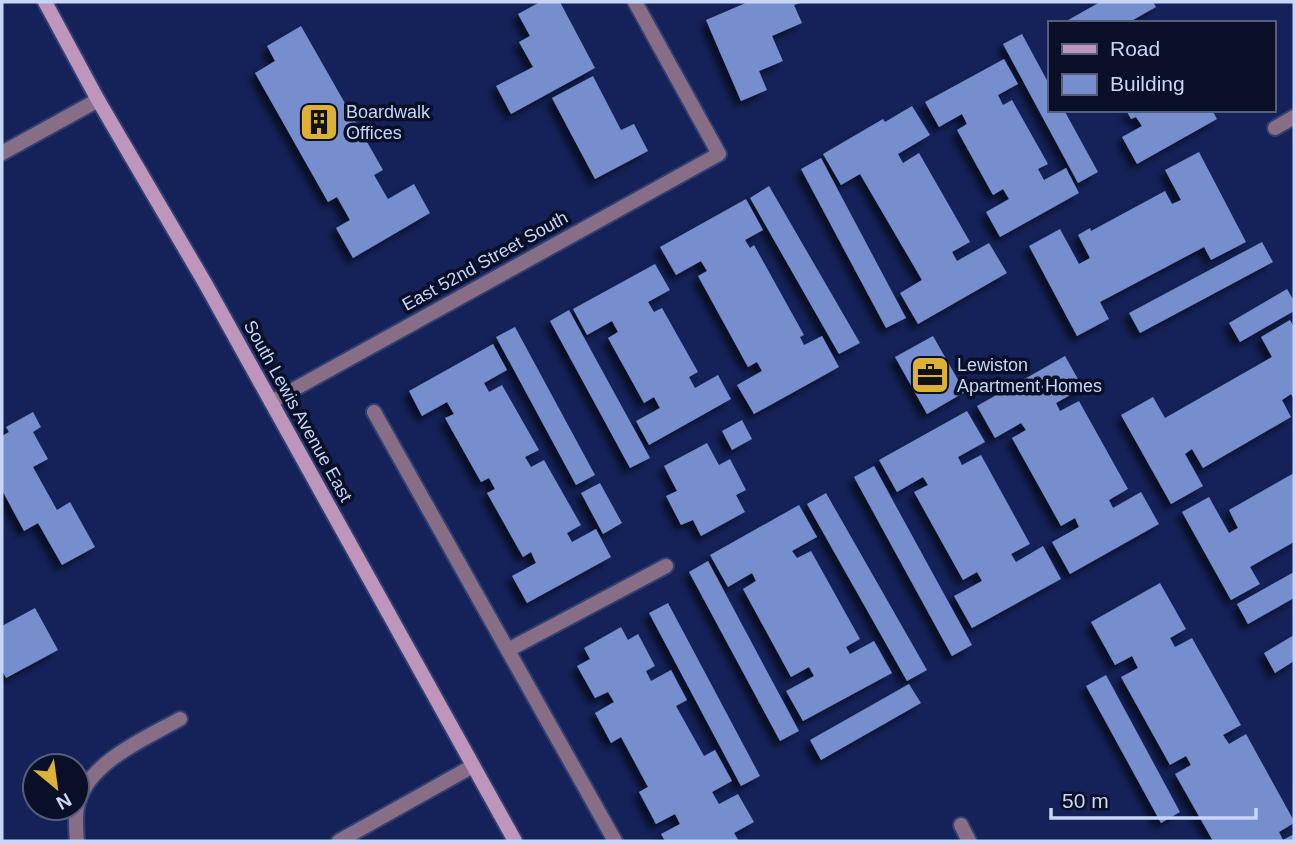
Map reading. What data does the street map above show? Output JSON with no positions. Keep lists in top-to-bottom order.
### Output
{
  "streets": {
    "main road": ["South Lewis Avenue East"],
    "street": ["East 52nd Street South"]
  },
  "crossings": [
    ["East 52nd Street South", "South Lewis Avenue East"]
  ],
  "places": {
    "building": ["Boardwalk Offices"],
    "office": ["Lewiston Apartment Homes"]
  },
  "legend": ["Road", "Building"],
  "scale_bar": "50 m",
  "north": "bottom right"
}
